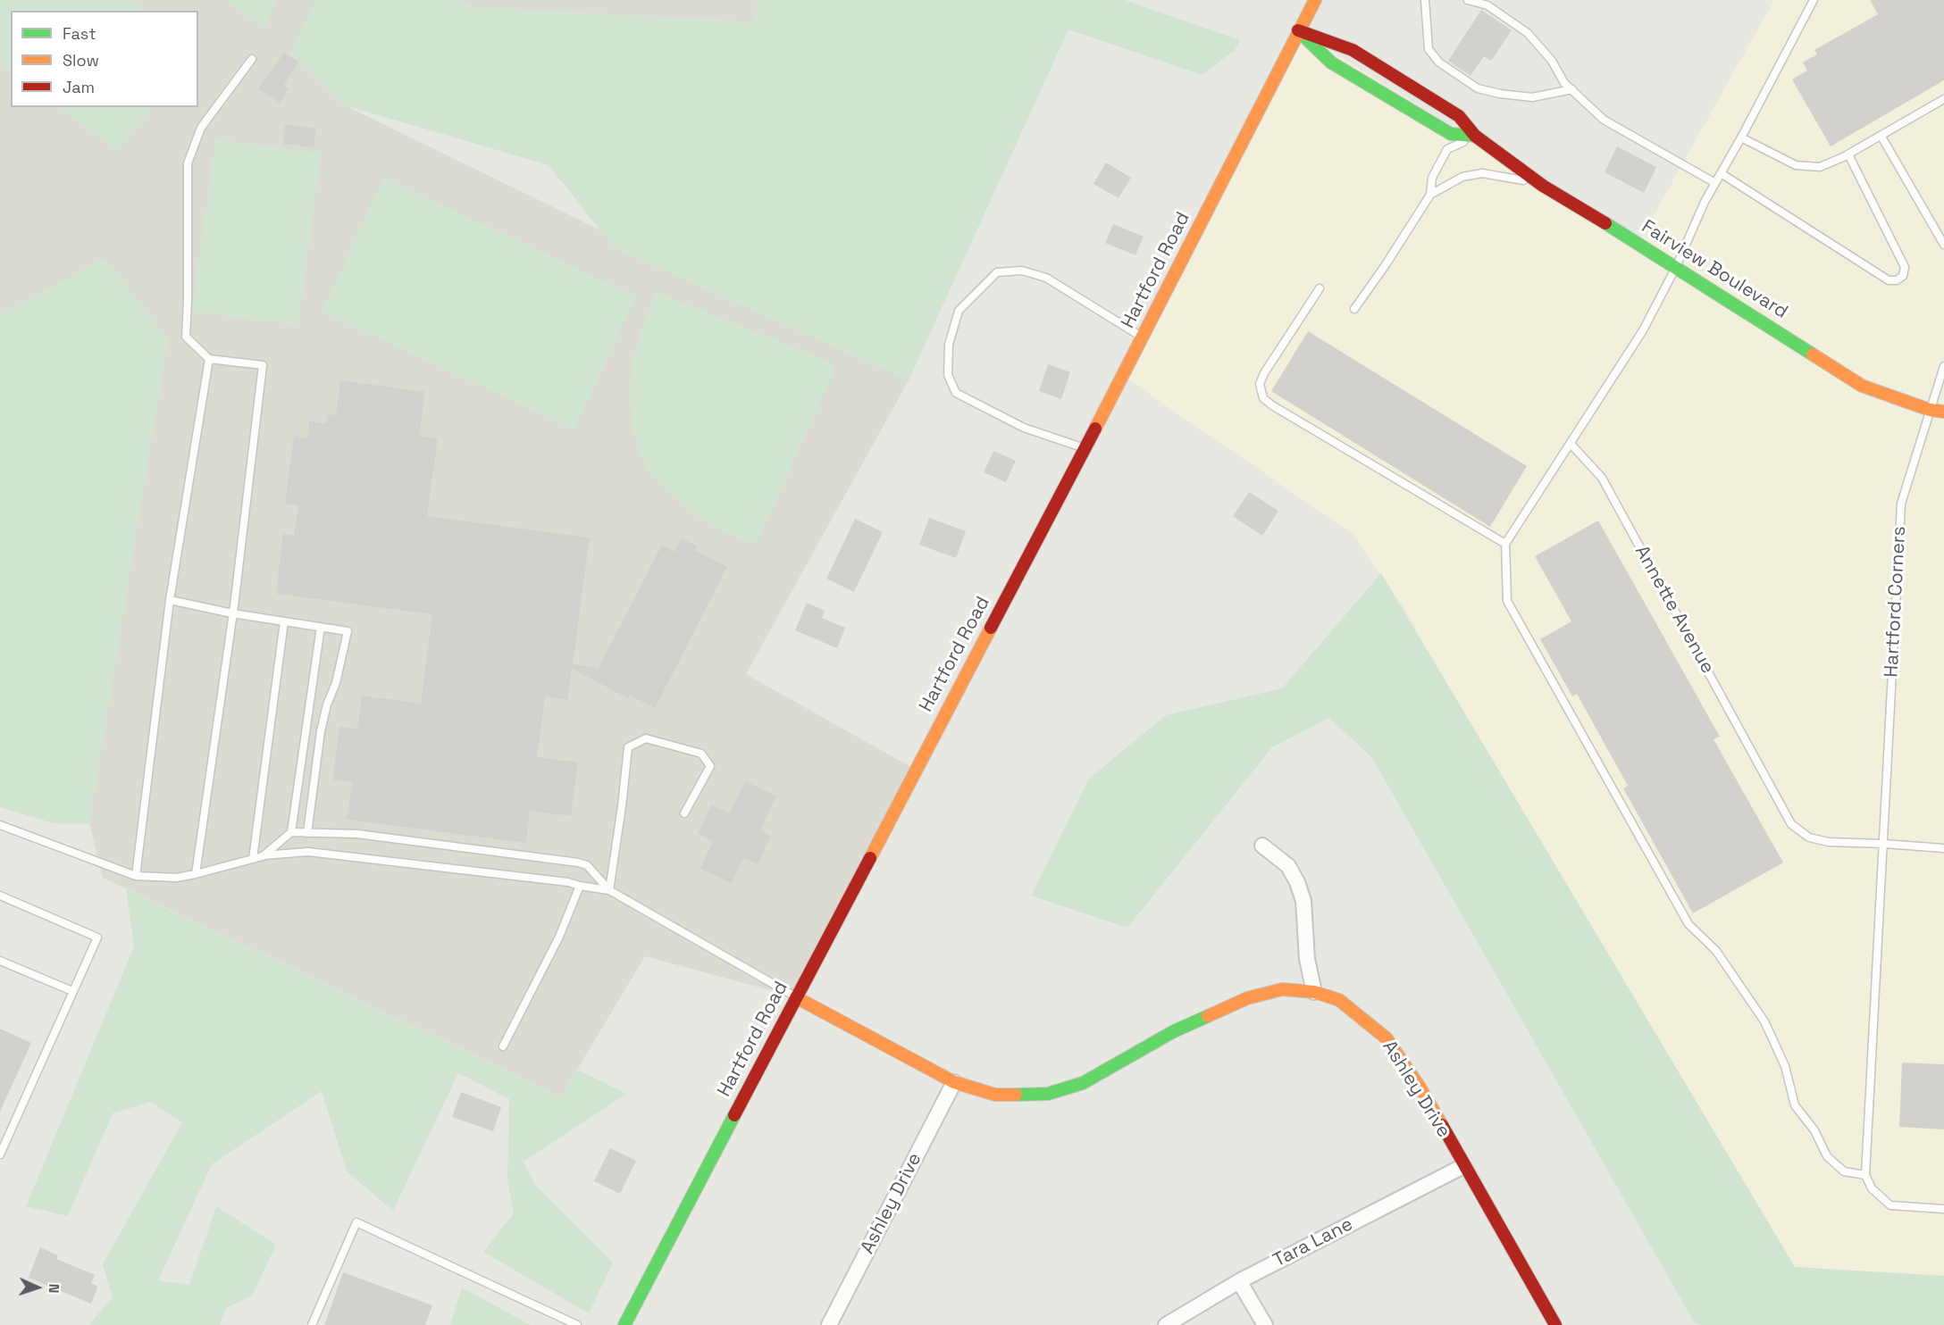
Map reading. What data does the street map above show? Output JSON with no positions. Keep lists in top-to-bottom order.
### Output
{
  "streets": {
    "street": [
      "Fairview Boulevard",
      "Hartford Road",
      "Ashley Drive",
      "Tara Lane"
    ],
    "lane": ["Hartford Corners", "Annette Avenue"]
  },
  "crossings": [
    ["Fairview Boulevard", "Hartford Road"],
    ["Fairview Boulevard", "Hartford Corners"],
    ["Hartford Road", "Ashley Drive"],
    ["Hartford Corners", "Annette Avenue"],
    ["Ashley Drive", "Tara Lane"]
  ],
  "legend": ["Fast", "Slow", "Jam"],
  "north": "right"
}
